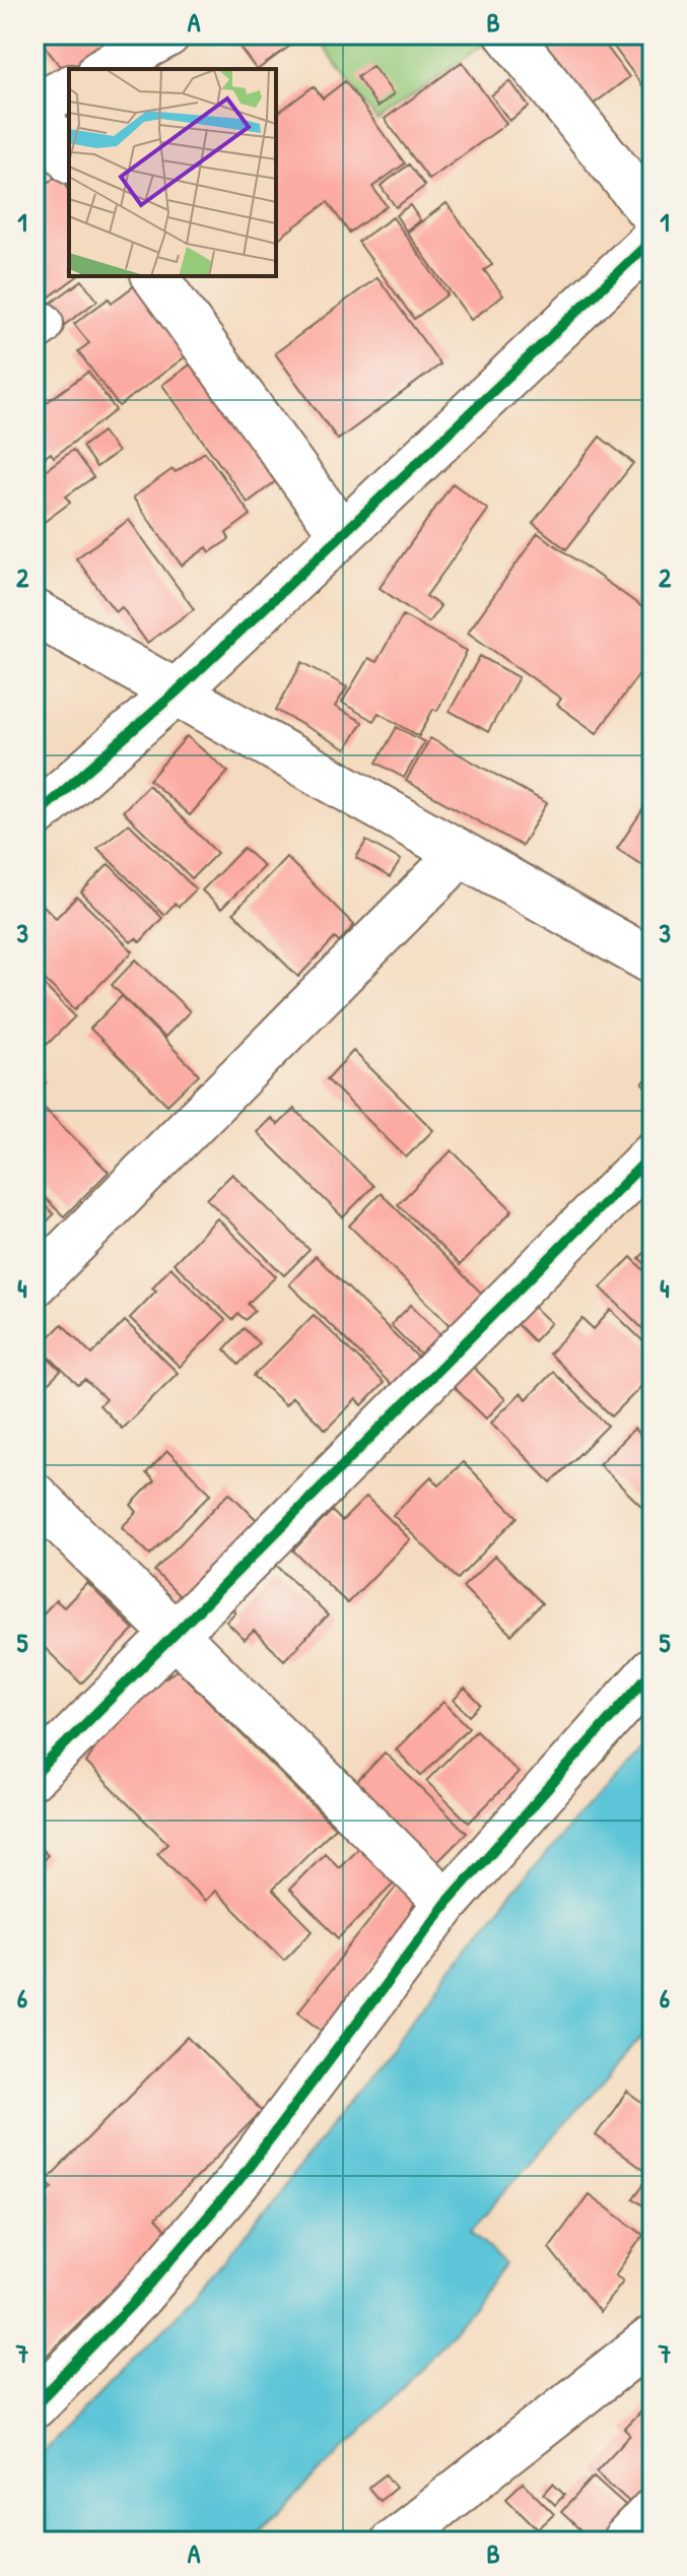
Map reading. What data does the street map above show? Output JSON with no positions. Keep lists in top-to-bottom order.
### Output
{
  "grid": {
    "columns": ["A", "B"],
    "rows": [
      "1",
      "2",
      "3",
      "4",
      "5",
      "6",
      "7"
    ]
  }
}
